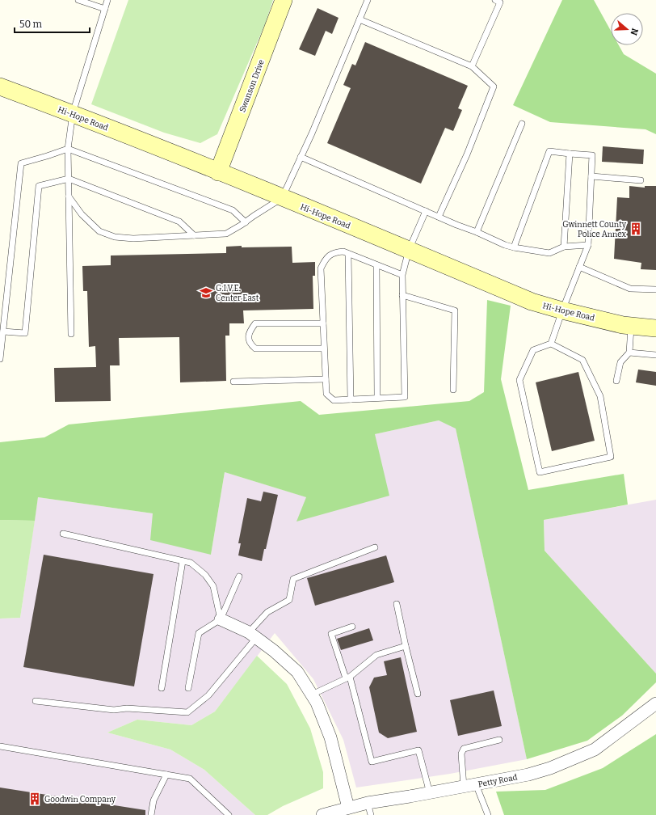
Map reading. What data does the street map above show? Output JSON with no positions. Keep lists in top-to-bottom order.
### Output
{
  "streets": {
    "street": ["Swanson Drive", "Hi-Hope Road", "Petty Road"]
  },
  "crossings": [
    ["Swanson Drive", "Hi-Hope Road"]
  ],
  "places": {
    "building": ["Gwinnett County Police Annex", "Goodwin Company"],
    "school or university": ["G.I.V.E. Center East"]
  },
  "scale_bar": "50 m",
  "north": "right"
}
